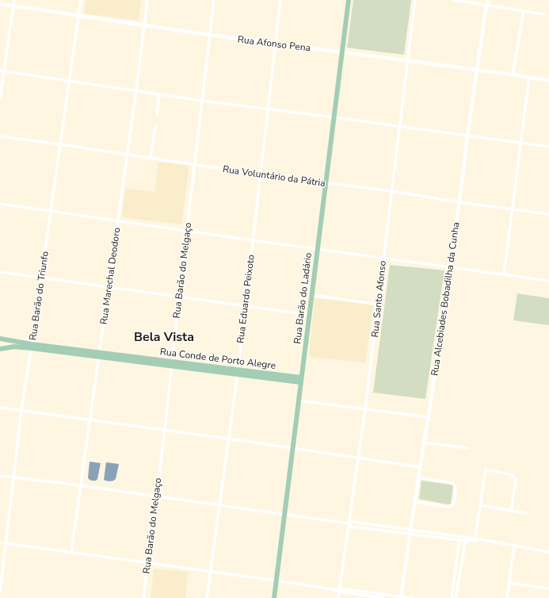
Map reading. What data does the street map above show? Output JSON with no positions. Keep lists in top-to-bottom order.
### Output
{
  "streets": {
    "main road": ["Rua Barão do Ladário", "Rua Conde de Porto Alegre"],
    "street": [
      "Rua Afonso Pena",
      "Rua Voluntário da Pátria",
      "Rua Barão do Melgaço",
      "Rua Marechal Deodoro",
      "Rua Barão do Triunfo",
      "Rua Eduardo Peixoto",
      "Rua Santo Afonso",
      "Rua Alcebiades Bobadilha da Cunha"
    ]
  },
  "crossings": [
    ["Rua Afonso Pena", "Rua Barão do Melgaço"],
    ["Rua Afonso Pena", "Rua Marechal Deodoro"],
    ["Rua Afonso Pena", "Rua Barão do Triunfo"],
    ["Rua Afonso Pena", "Rua Barão do Ladário"],
    ["Rua Afonso Pena", "Rua Eduardo Peixoto"],
    ["Rua Afonso Pena", "Rua Santo Afonso"],
    ["Rua Afonso Pena", "Rua Alcebiades Bobadilha da Cunha"],
    ["Rua Voluntário da Pátria", "Rua Barão do Melgaço"],
    ["Rua Voluntário da Pátria", "Rua Marechal Deodoro"],
    ["Rua Voluntário da Pátria", "Rua Barão do Triunfo"],
    ["Rua Voluntário da Pátria", "Rua Barão do Ladário"],
    ["Rua Voluntário da Pátria", "Rua Eduardo Peixoto"],
    ["Rua Voluntário da Pátria", "Rua Santo Afonso"],
    ["Rua Voluntário da Pátria", "Rua Alcebiades Bobadilha da Cunha"],
    ["Rua Barão do Melgaço", "Rua Conde de Porto Alegre"],
    ["Rua Marechal Deodoro", "Rua Conde de Porto Alegre"],
    ["Rua Barão do Triunfo", "Rua Conde de Porto Alegre"],
    ["Rua Barão do Ladário", "Rua Conde de Porto Alegre"],
    ["Rua Eduardo Peixoto", "Rua Conde de Porto Alegre"]
  ],
  "districts": ["Bela Vista"]
}
